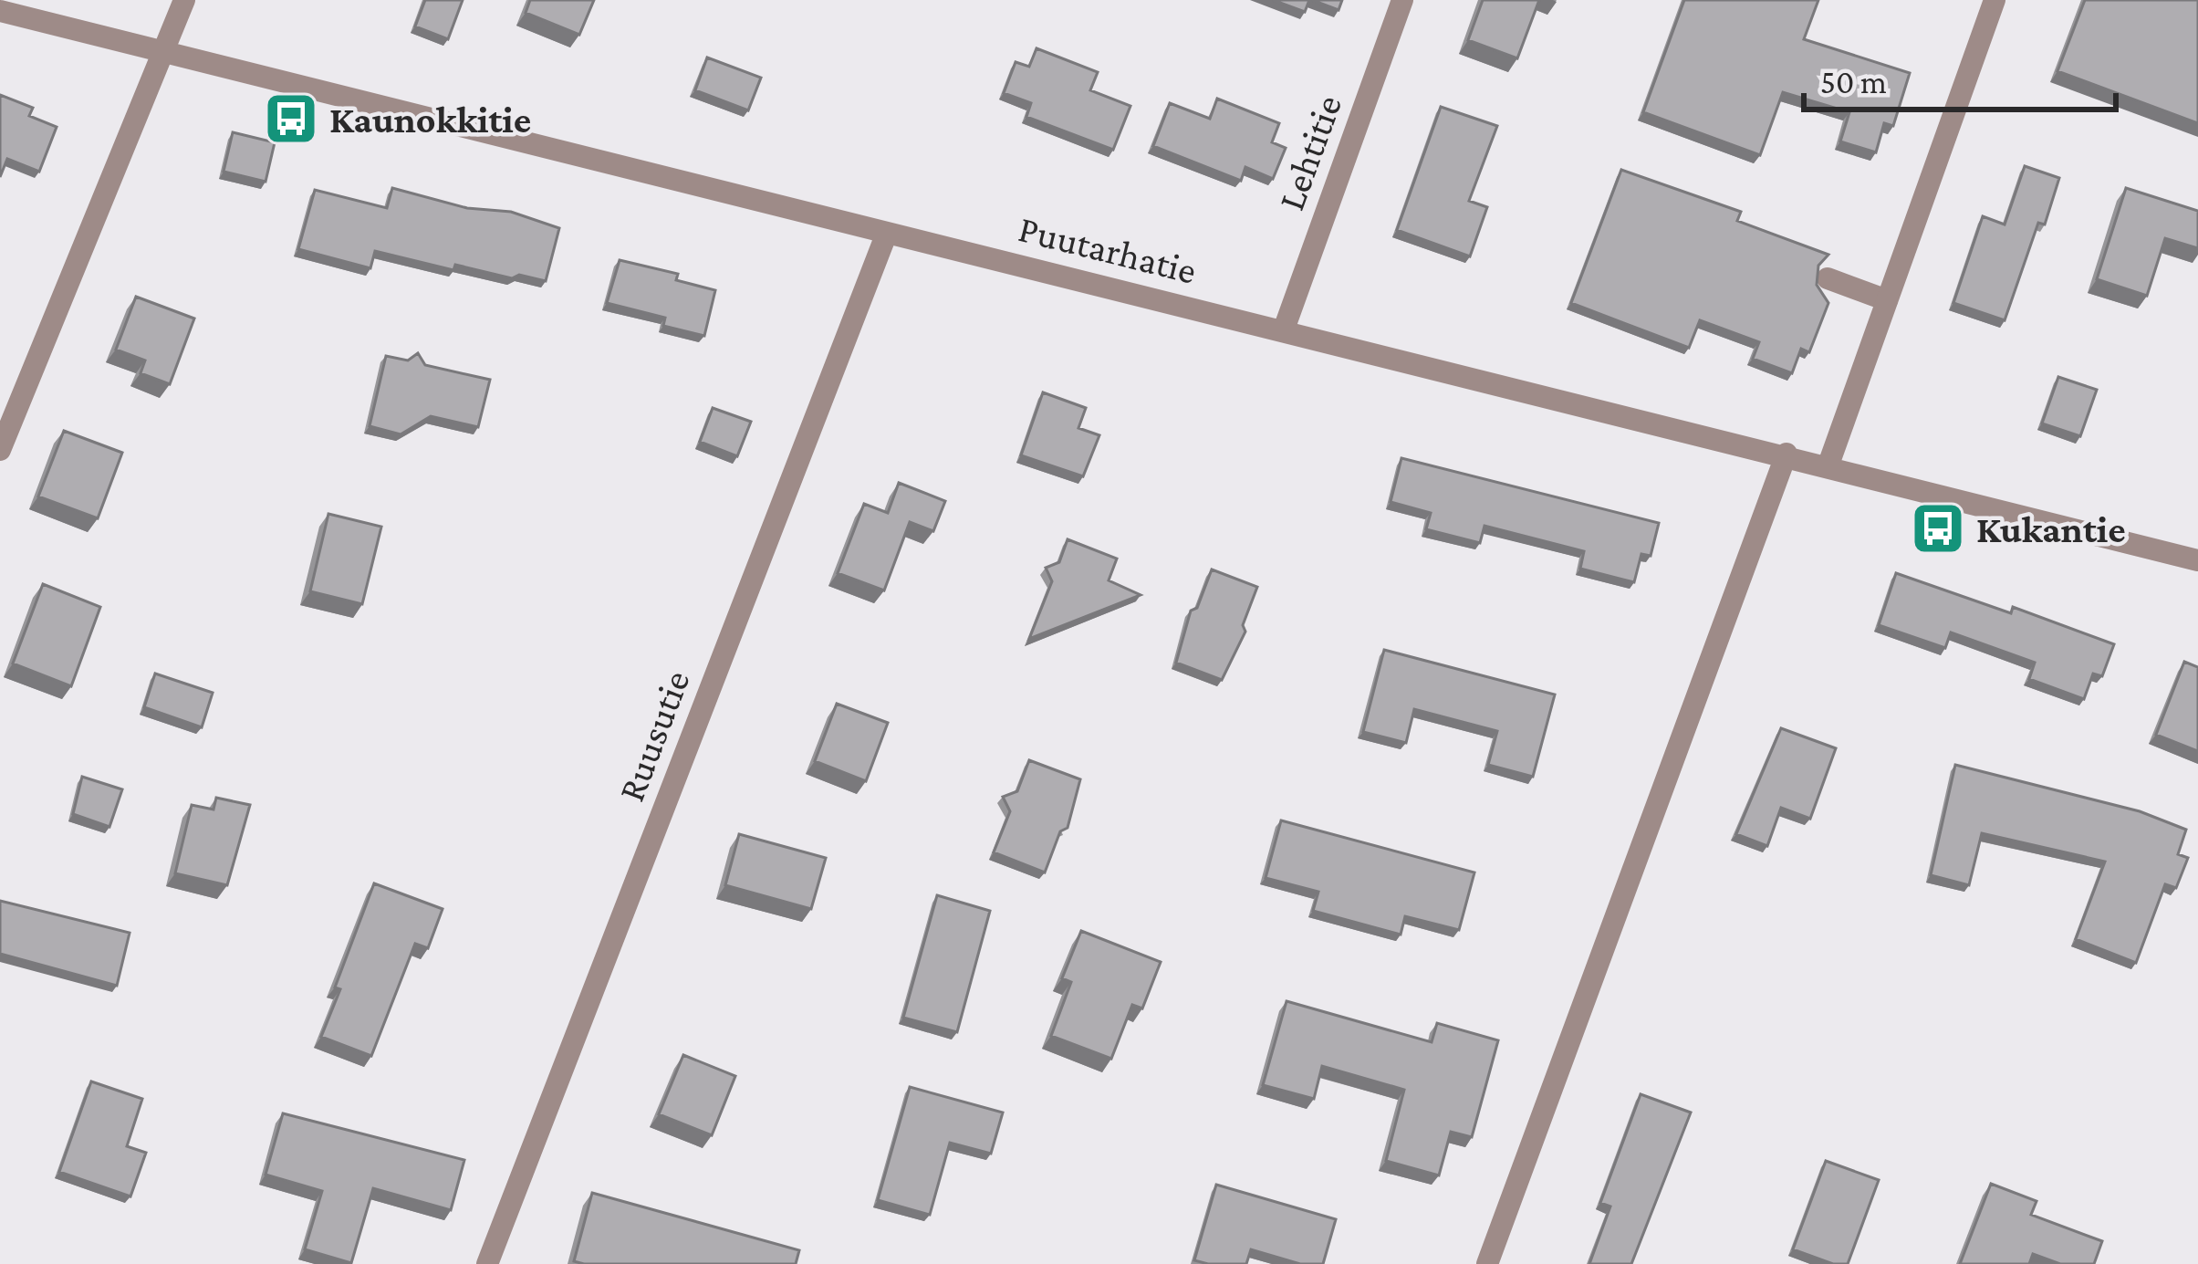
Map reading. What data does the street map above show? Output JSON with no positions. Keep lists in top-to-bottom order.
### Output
{
  "streets": {
    "street": ["Lehtitie", "Puutarhatie", "Ruusutie"]
  },
  "crossings": [
    ["Lehtitie", "Puutarhatie"],
    ["Puutarhatie", "Ruusutie"]
  ],
  "places": {
    "bus stop": ["Kaunokkitie", "Kukantie"]
  },
  "scale_bar": "50 m"
}
